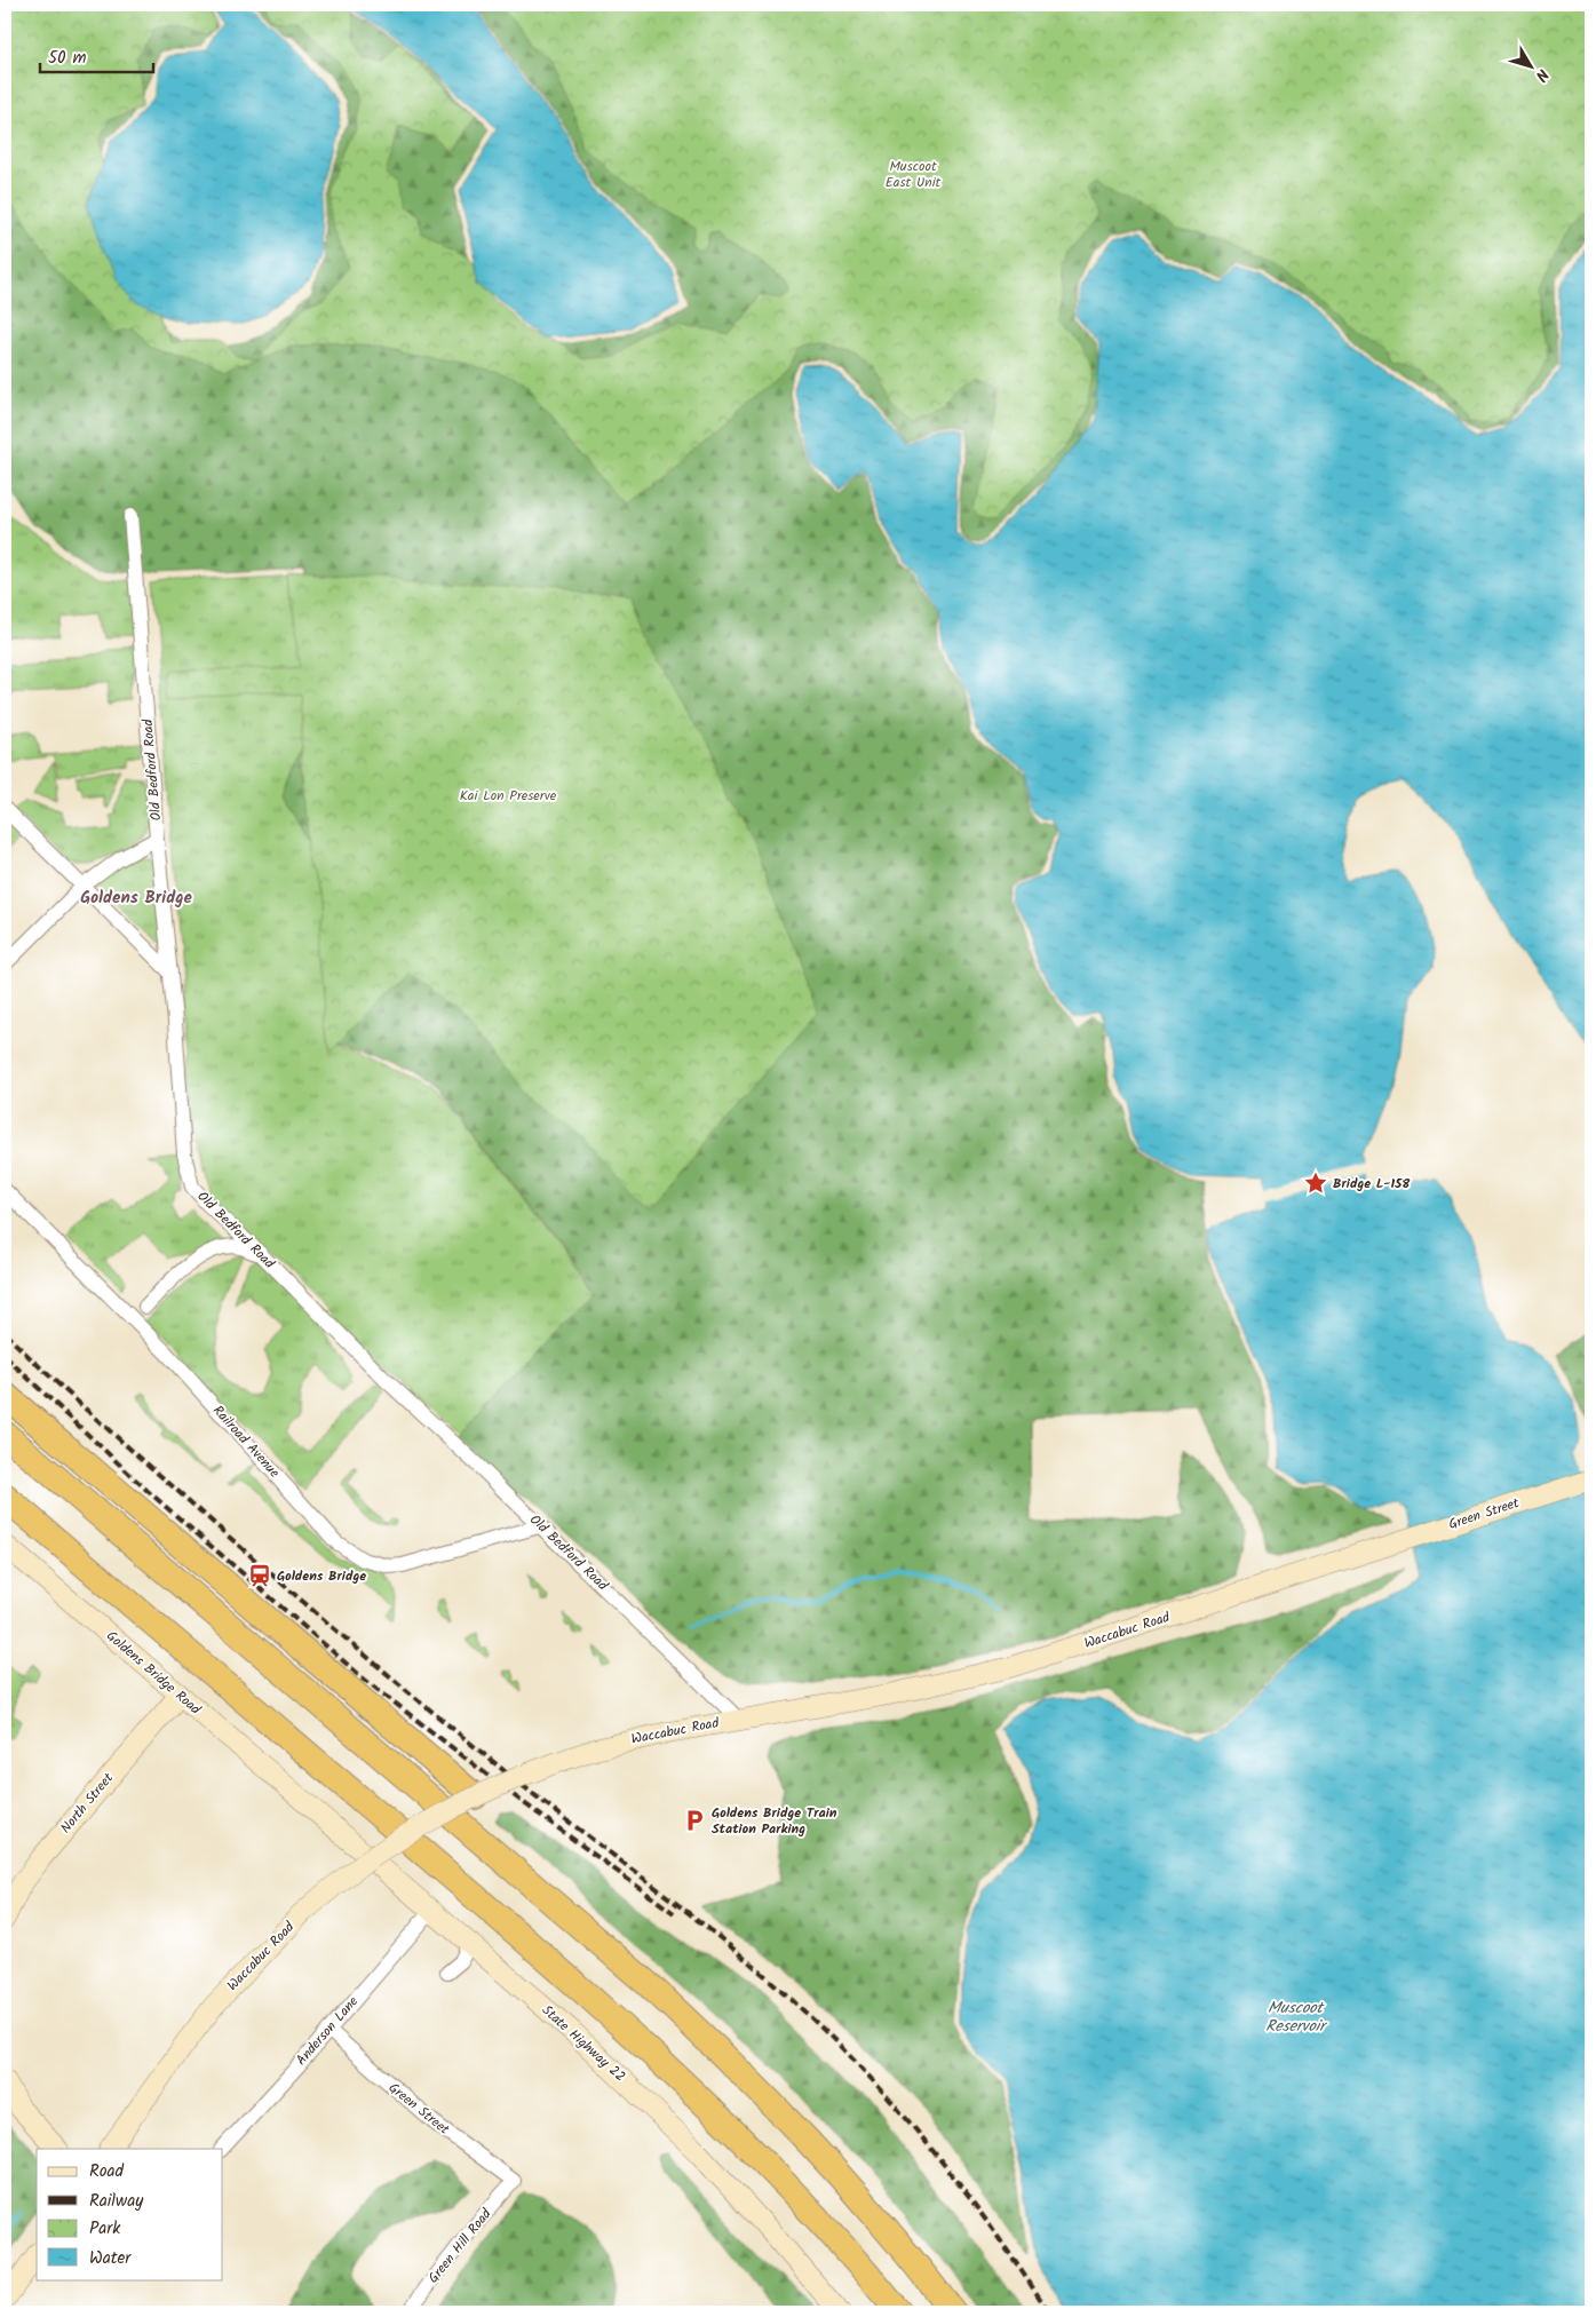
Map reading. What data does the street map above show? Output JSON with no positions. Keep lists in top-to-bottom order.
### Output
{
  "streets": {
    "main road": [
      "Green Street",
      "Waccabuc Road",
      "Goldens Bridge Road",
      "North Street",
      "State Highway 22"
    ],
    "street": [
      "Old Bedford Road",
      "Railroad Avenue",
      "Anderson Lane",
      "Green Hill Road"
    ]
  },
  "crossings": [
    ["Old Bedford Road", "Railroad Avenue"],
    ["Old Bedford Road", "Waccabuc Road"],
    ["Green Street", "Waccabuc Road"],
    ["Green Street", "Anderson Lane"],
    ["Green Street", "Green Hill Road"],
    ["Goldens Bridge Road", "North Street"],
    ["Goldens Bridge Road", "State Highway 22"],
    ["Anderson Lane", "State Highway 22"]
  ],
  "districts": ["Goldens Bridge"],
  "water": ["Muscoot Reservoir"],
  "parks": ["Muscoot East Unit", "Kai Lon Preserve"],
  "places": {
    "place": ["Bridge L-158"],
    "station": ["Goldens Bridge"],
    "parking": ["Goldens Bridge Train Station Parking"]
  },
  "legend": [
    "Road",
    "Railway",
    "Park",
    "Water"
  ],
  "scale_bar": "50 m",
  "north": "bottom right"
}
